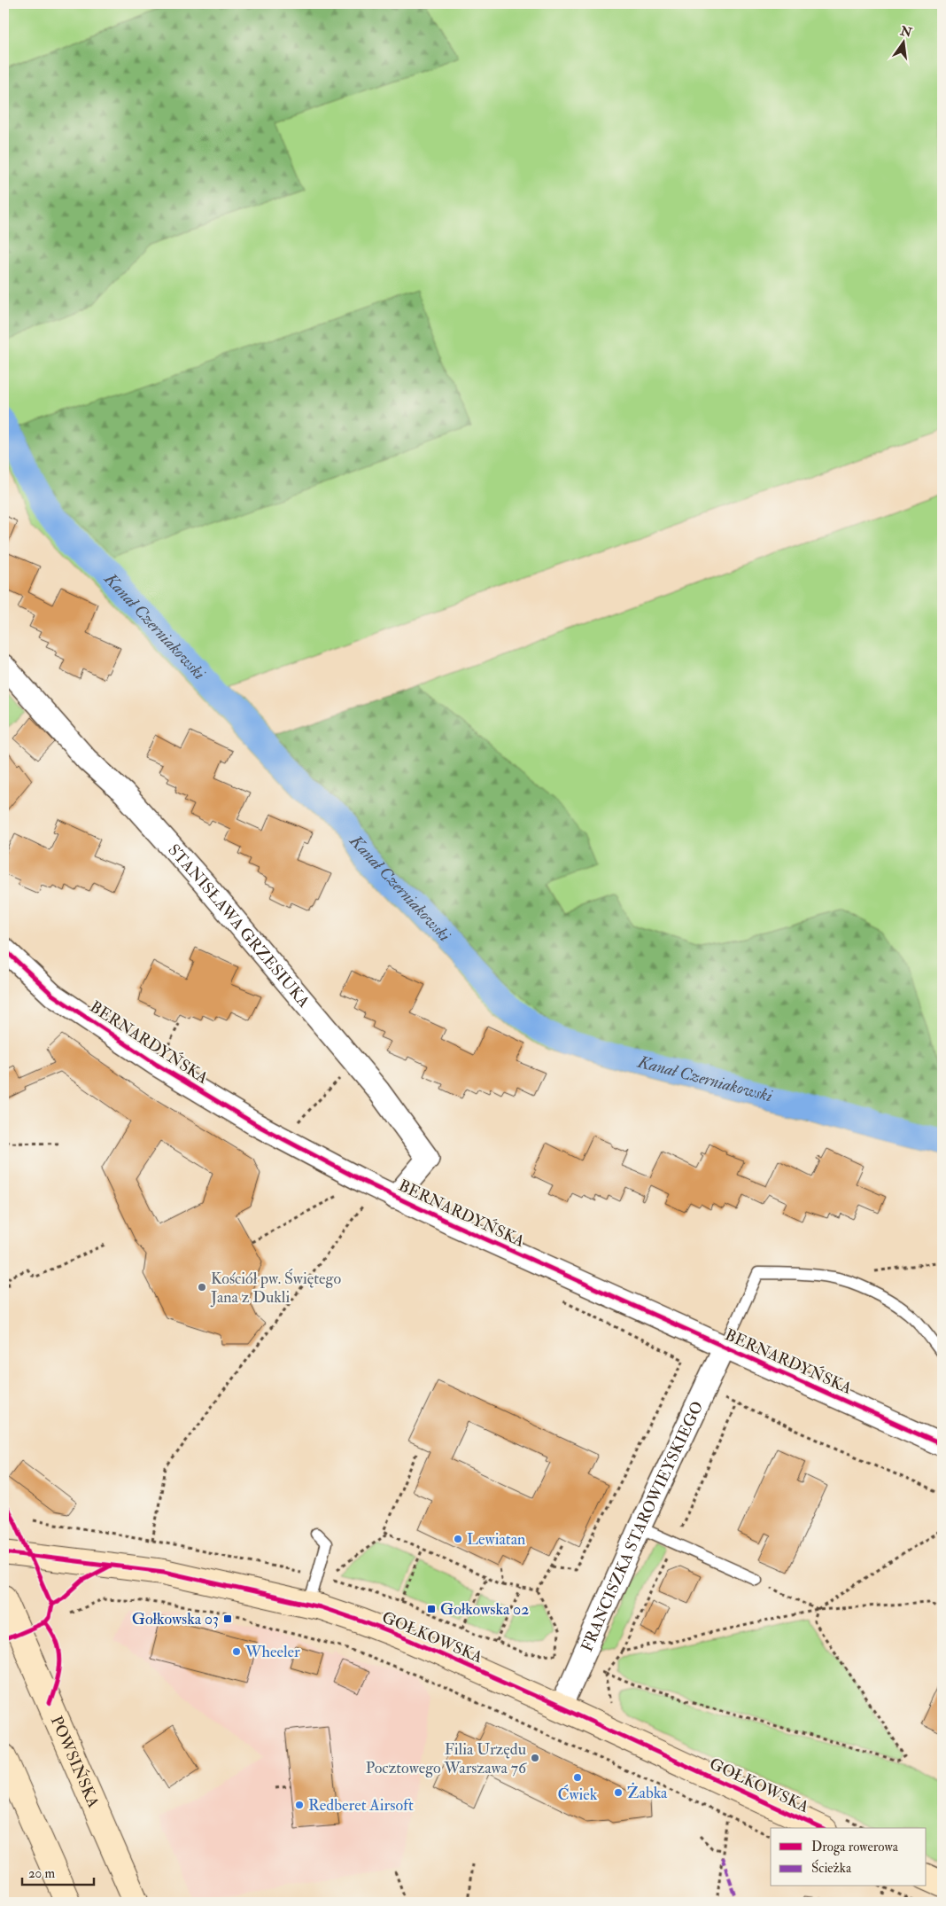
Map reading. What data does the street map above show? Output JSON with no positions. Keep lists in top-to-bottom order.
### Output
{
  "streets": {
    "street": [
      "STANISŁAWA GRZESIUKA",
      "BERNARDYŃSKA",
      "FRANCISZKA STAROWIEYSKIEGO",
      "GOŁKOWSKA",
      "POWSIŃSKA"
    ]
  },
  "crossings": [
    ["STANISŁAWA GRZESIUKA", "BERNARDYŃSKA"],
    ["BERNARDYŃSKA", "FRANCISZKA STAROWIEYSKIEGO"],
    ["FRANCISZKA STAROWIEYSKIEGO", "GOŁKOWSKA"]
  ],
  "water": ["Kanał Czerniakowski"],
  "places": {
    "other": [
      "Kościół pw. Świętego Jana z Dukli",
      "Lewiatan",
      "Wheeler",
      "Filia Urzędu Pocztowego Warszawa 76",
      "Ćwiek",
      "Żabka",
      "Redberet Airsoft"
    ],
    "transit": ["Gołkowska 02", "Gołkowska 03"]
  },
  "legend": ["Droga rowerowa", "Ścieżka"],
  "scale_bar": "20 m",
  "north": "top"
}
